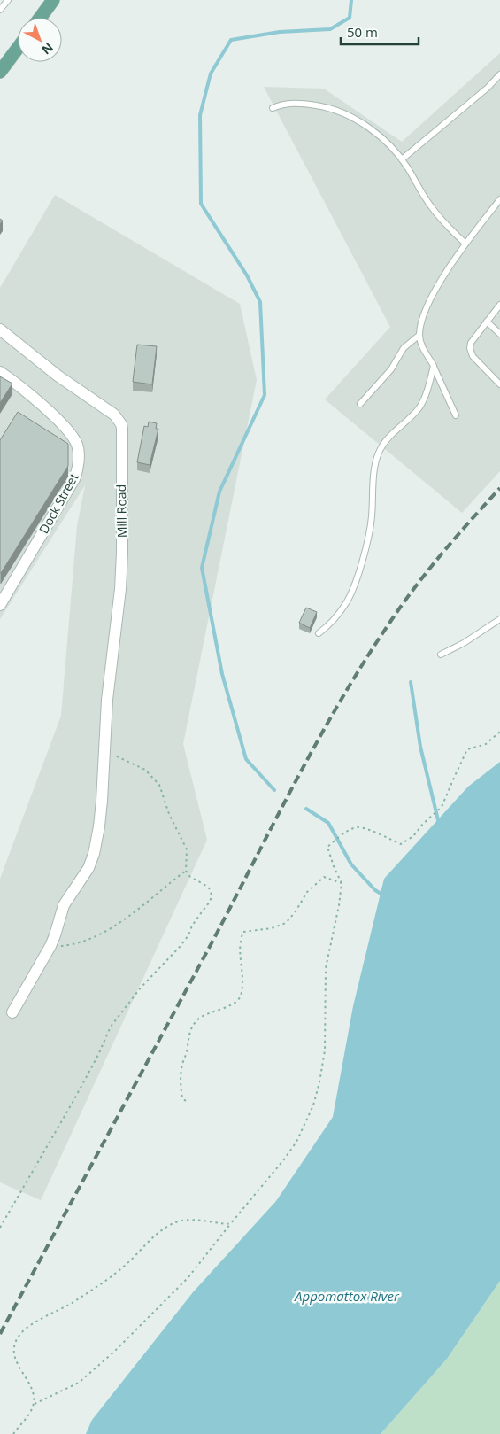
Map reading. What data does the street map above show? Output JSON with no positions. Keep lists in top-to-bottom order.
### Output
{
  "streets": {
    "street": ["Dock Street", "Mill Road"]
  },
  "water": ["Appomattox River"],
  "scale_bar": "50 m",
  "north": "bottom right"
}
